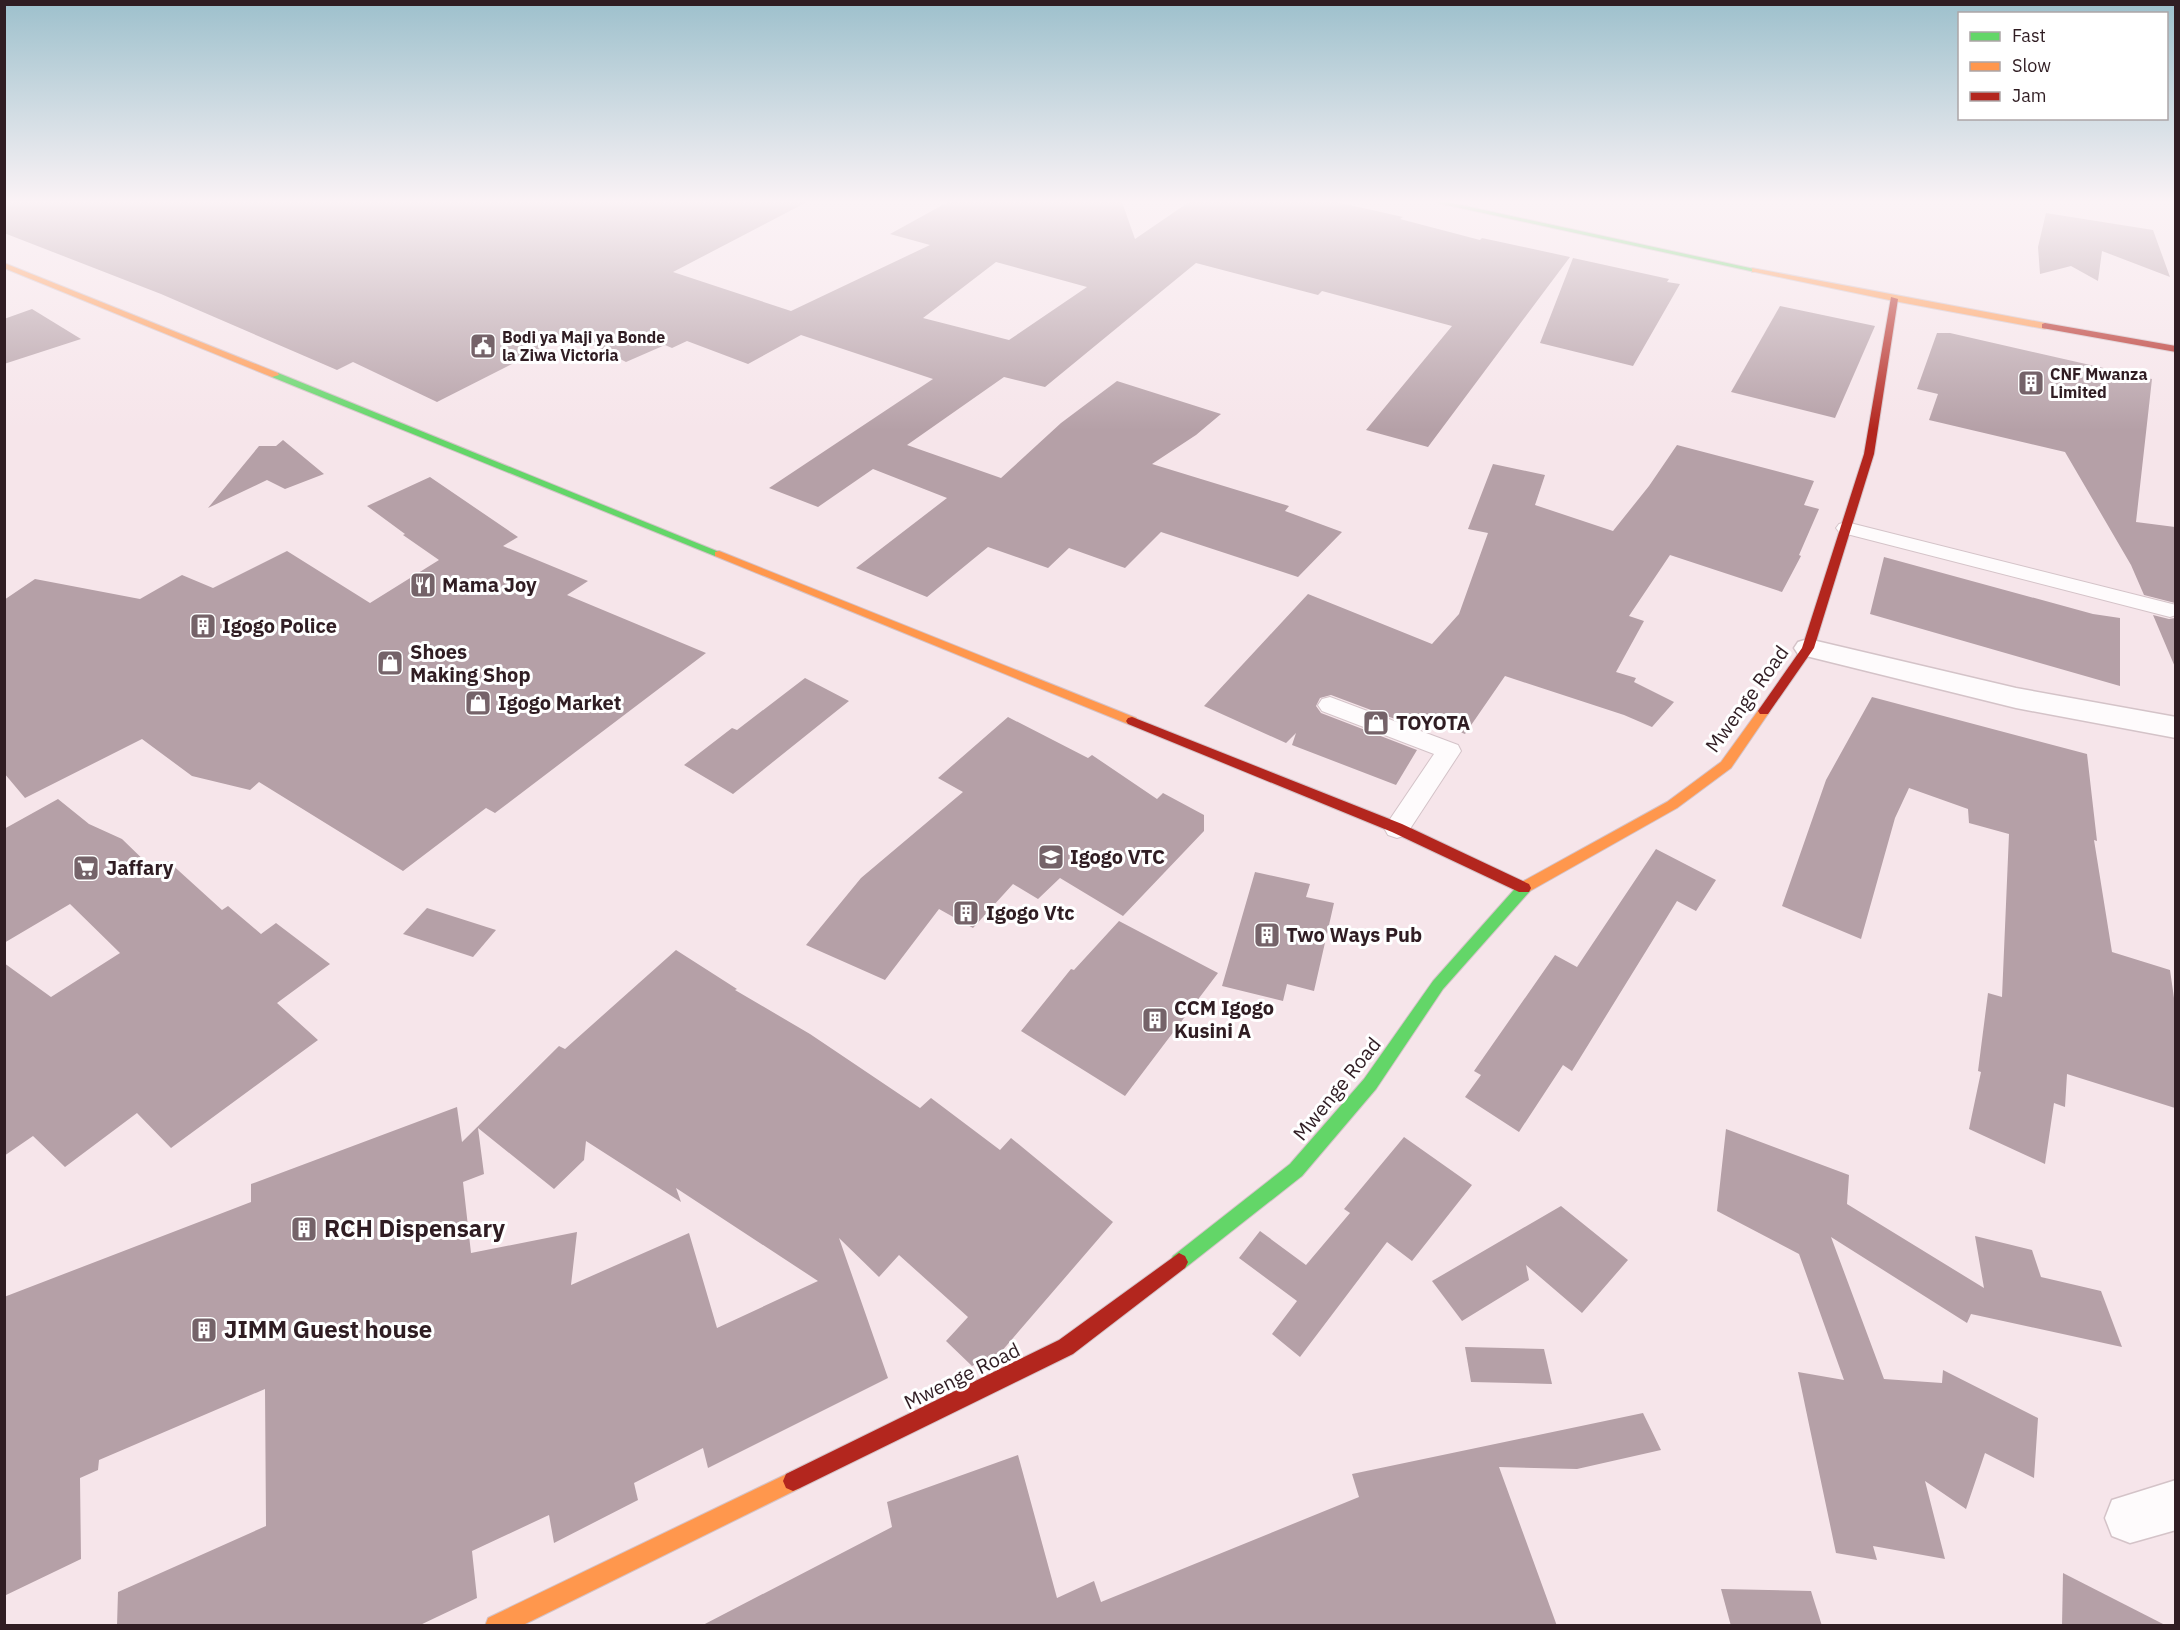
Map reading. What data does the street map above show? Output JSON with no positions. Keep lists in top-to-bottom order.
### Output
{
  "streets": {
    "main road": ["Mwenge Road"]
  },
  "places": {
    "public building": ["Bodi ya Maji ya Bonde la Ziwa Victoria"],
    "building": [
      "CNF Mwanza Limited",
      "Igogo Police",
      "Igogo Vtc",
      "Two Ways Pub",
      "CCM Igogo Kusini A",
      "RCH Dispensary",
      "JIMM Guest house"
    ],
    "restaurant": ["Mama Joy"],
    "shop": ["Shoes Making Shop", "Igogo Market", "TOYOTA"],
    "school or university": ["Igogo VTC"],
    "supermarket": ["Jaffary"]
  },
  "legend": ["Fast", "Slow", "Jam"]
}
